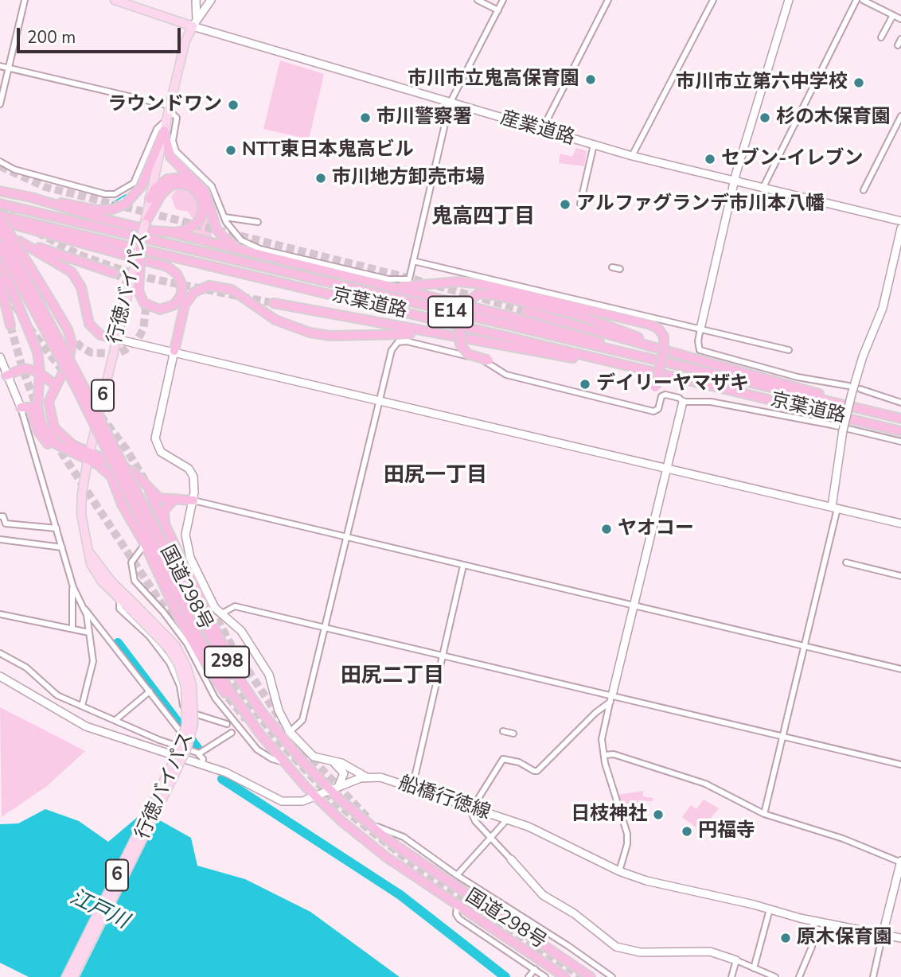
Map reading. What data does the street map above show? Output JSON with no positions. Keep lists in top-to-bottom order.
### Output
{
  "streets": {
    "highway": [
      "京葉道路",
      "E14",
      "国道298号",
      "298"
    ],
    "main road": ["産業道路", "行徳バイパス", "6"],
    "street": ["船橋行徳線"]
  },
  "crossings": [
    ["産業道路", "行徳バイパス"],
    ["行徳バイパス", "298"],
    ["京葉道路", "298"],
    ["国道298号", "298"]
  ],
  "districts": ["鬼高四丁目", "田尻一丁目", "田尻二丁目"],
  "water": ["江戸川"],
  "places": [
    "市川市立鬼高保育園",
    "市川市立第六中学校",
    "ラウンドワン",
    "市川警察署",
    "杉の木保育園",
    "NTT東日本鬼高ビル",
    "セブン-イレブン",
    "市川地方卸売市場",
    "アルファグランデ市川本八幡",
    "デイリーヤマザキ",
    "ヤオコー",
    "日枝神社",
    "円福寺",
    "原木保育園"
  ],
  "scale_bar": "200 m"
}
